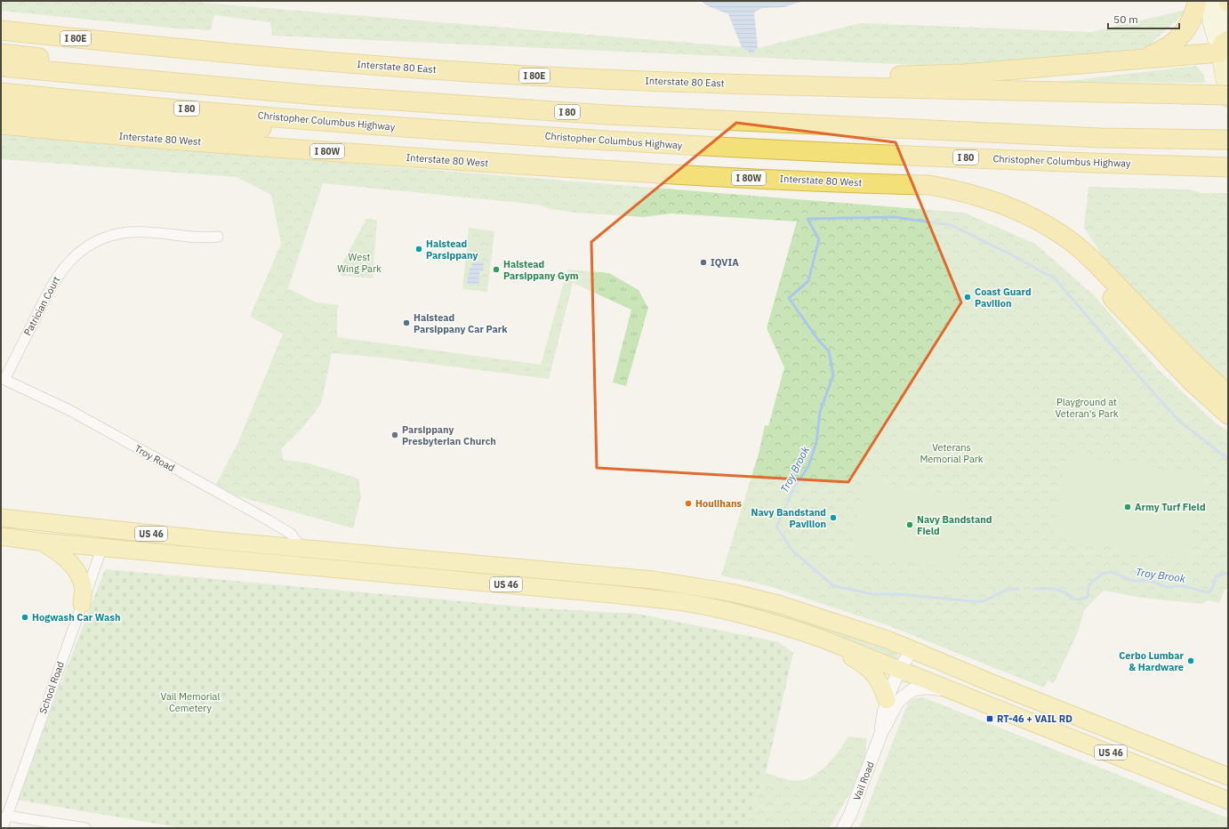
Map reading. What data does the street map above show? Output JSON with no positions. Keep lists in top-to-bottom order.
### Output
{
  "streets": {
    "highway": [
      "I 80E",
      "Interstate 80 East",
      "I 80",
      "Christopher Columbus Highway",
      "Interstate 80 West",
      "I 80W",
      "US 46"
    ],
    "street": [
      "Patrician Court",
      "Troy Road",
      "School Road",
      "Vail Road"
    ]
  },
  "crossings": [
    ["Patrician Court", "Troy Road"],
    ["Troy Road", "US 46"],
    ["US 46", "School Road"],
    ["US 46", "Vail Road"]
  ],
  "water": ["Troy Brook"],
  "parks": [
    "West Wing Park",
    "Playground at Veteran's Park",
    "Veterans Memorial Park",
    "Vail Memorial Cemetery"
  ],
  "places": {
    "other": [
      "Halstead Parsippany",
      "IQVIA",
      "Halstead Parsippany Gym",
      "Coast Guard Pavilion",
      "Halstead Parsippany Car Park",
      "Parsippany Presbyterian Church",
      "Houlihans",
      "Army Turf Field",
      "Navy Bandstand Pavilion",
      "Navy Bandstand Field",
      "Hogwash Car Wash",
      "Cerbo Lumbar & Hardware"
    ],
    "transit": ["RT-46 + VAIL RD"]
  },
  "scale_bar": "50 m"
}
